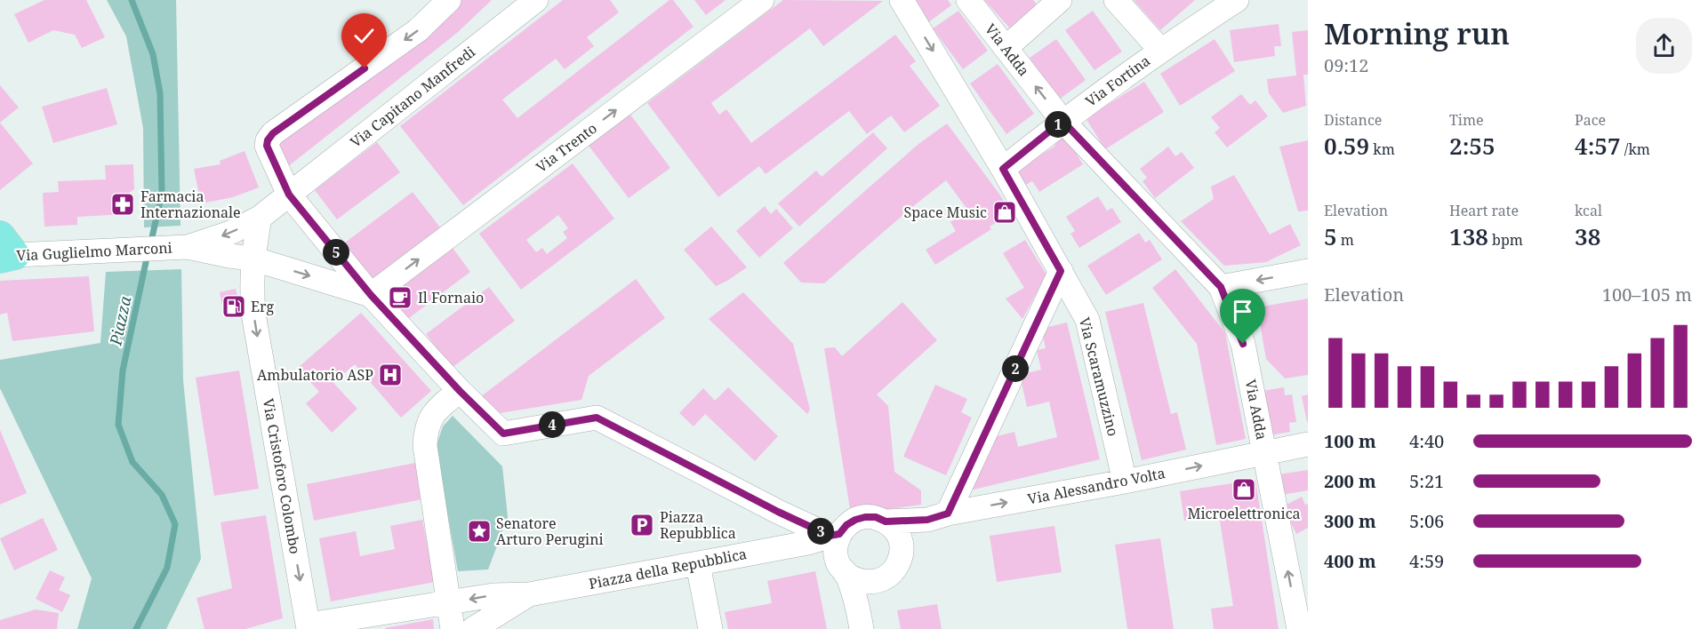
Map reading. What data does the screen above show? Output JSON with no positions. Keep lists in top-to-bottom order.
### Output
{
  "streets": {
    "street": [
      "Via Adda",
      "Via Fortina",
      "Via Capitano Manfredi",
      "Via Trento",
      "Via Guglielmo Marconi",
      "Via Scaramuzzino",
      "Via Cristoforo Colombo",
      "Via Alessandro Volta",
      "Piazza della Repubblica"
    ]
  },
  "crossings": [
    ["Via Adda", "Via Fortina"],
    ["Via Adda", "Via Alessandro Volta"],
    ["Via Fortina", "Via Scaramuzzino"],
    ["Via Capitano Manfredi", "Via Guglielmo Marconi"],
    ["Via Capitano Manfredi", "Via Cristoforo Colombo"],
    ["Via Scaramuzzino", "Via Alessandro Volta"],
    ["Via Alessandro Volta", "Piazza della Repubblica"]
  ],
  "one_way": ["Via Adda", "Via Alessandro Volta"],
  "water": ["Piazza"],
  "places": {
    "pharmacy": ["Farmacia Internazionale"],
    "shop": ["Space Music", "Microelettronica"],
    "cafe": ["Il Fornaio"],
    "fuel station": ["Erg"],
    "hospital": ["Ambulatorio ASP"],
    "parking": ["Piazza Repubblica"],
    "place": ["Senatore Arturo Perugini"]
  },
  "page": {
    "heading": ["Morning run", "09:12"],
    "stats": [
      ["Distance", "0.59 km"],
      ["Time", "2:55"],
      ["Pace", "4:57 /km"],
      ["Elevation", "5 m"],
      ["Heart rate", "138 bpm"],
      ["kcal", "38"]
    ],
    "pins": [
      "1",
      "5",
      "2",
      "4",
      "3"
    ],
    "chart": ["Elevation", "100–105 m"],
    "list": [
      {
        "name": "100 m",
        "note": "4:40"
      },
      {
        "name": "200 m",
        "note": "5:21"
      },
      {
        "name": "300 m",
        "note": "5:06"
      },
      {
        "name": "400 m",
        "note": "4:59"
      }
    ]
  }
}
